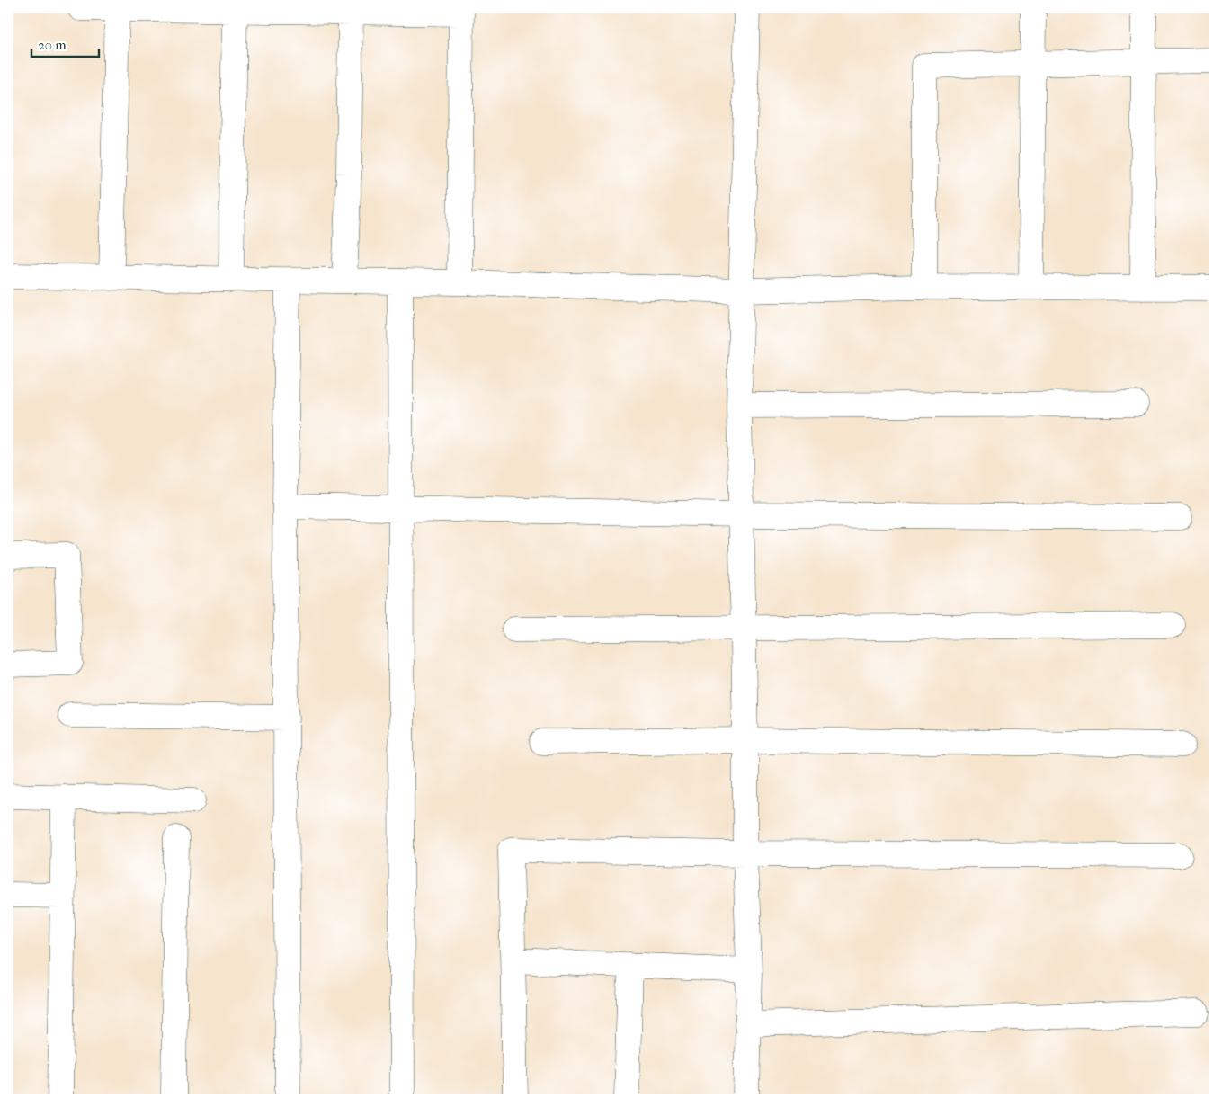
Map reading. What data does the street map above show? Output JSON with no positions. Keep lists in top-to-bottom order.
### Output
{
  "scale_bar": "20 m"
}
